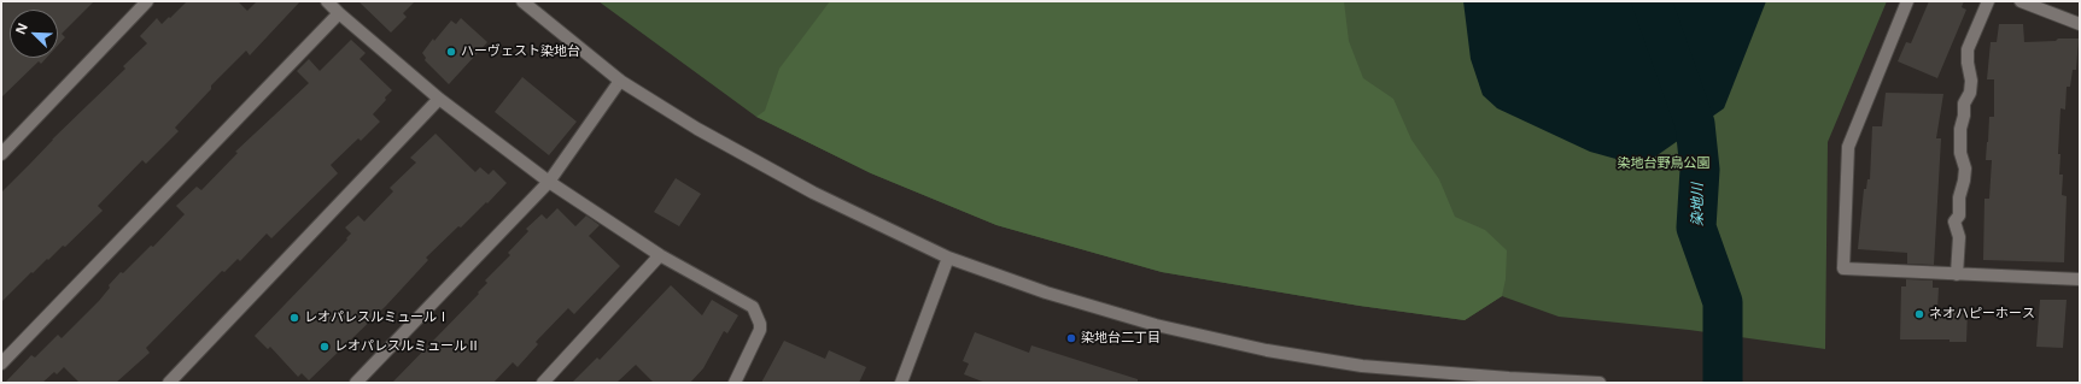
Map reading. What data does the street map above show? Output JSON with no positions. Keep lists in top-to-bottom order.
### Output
{
  "water": ["染地川"],
  "parks": ["染地台野鳥公園"],
  "places": [
    "ハーヴェスト染地台",
    "ネオハピーホース",
    "レオパレスルミュールⅠ",
    "染地台二丁目",
    "レオパレスルミュールⅡ"
  ],
  "north": "top left"
}
